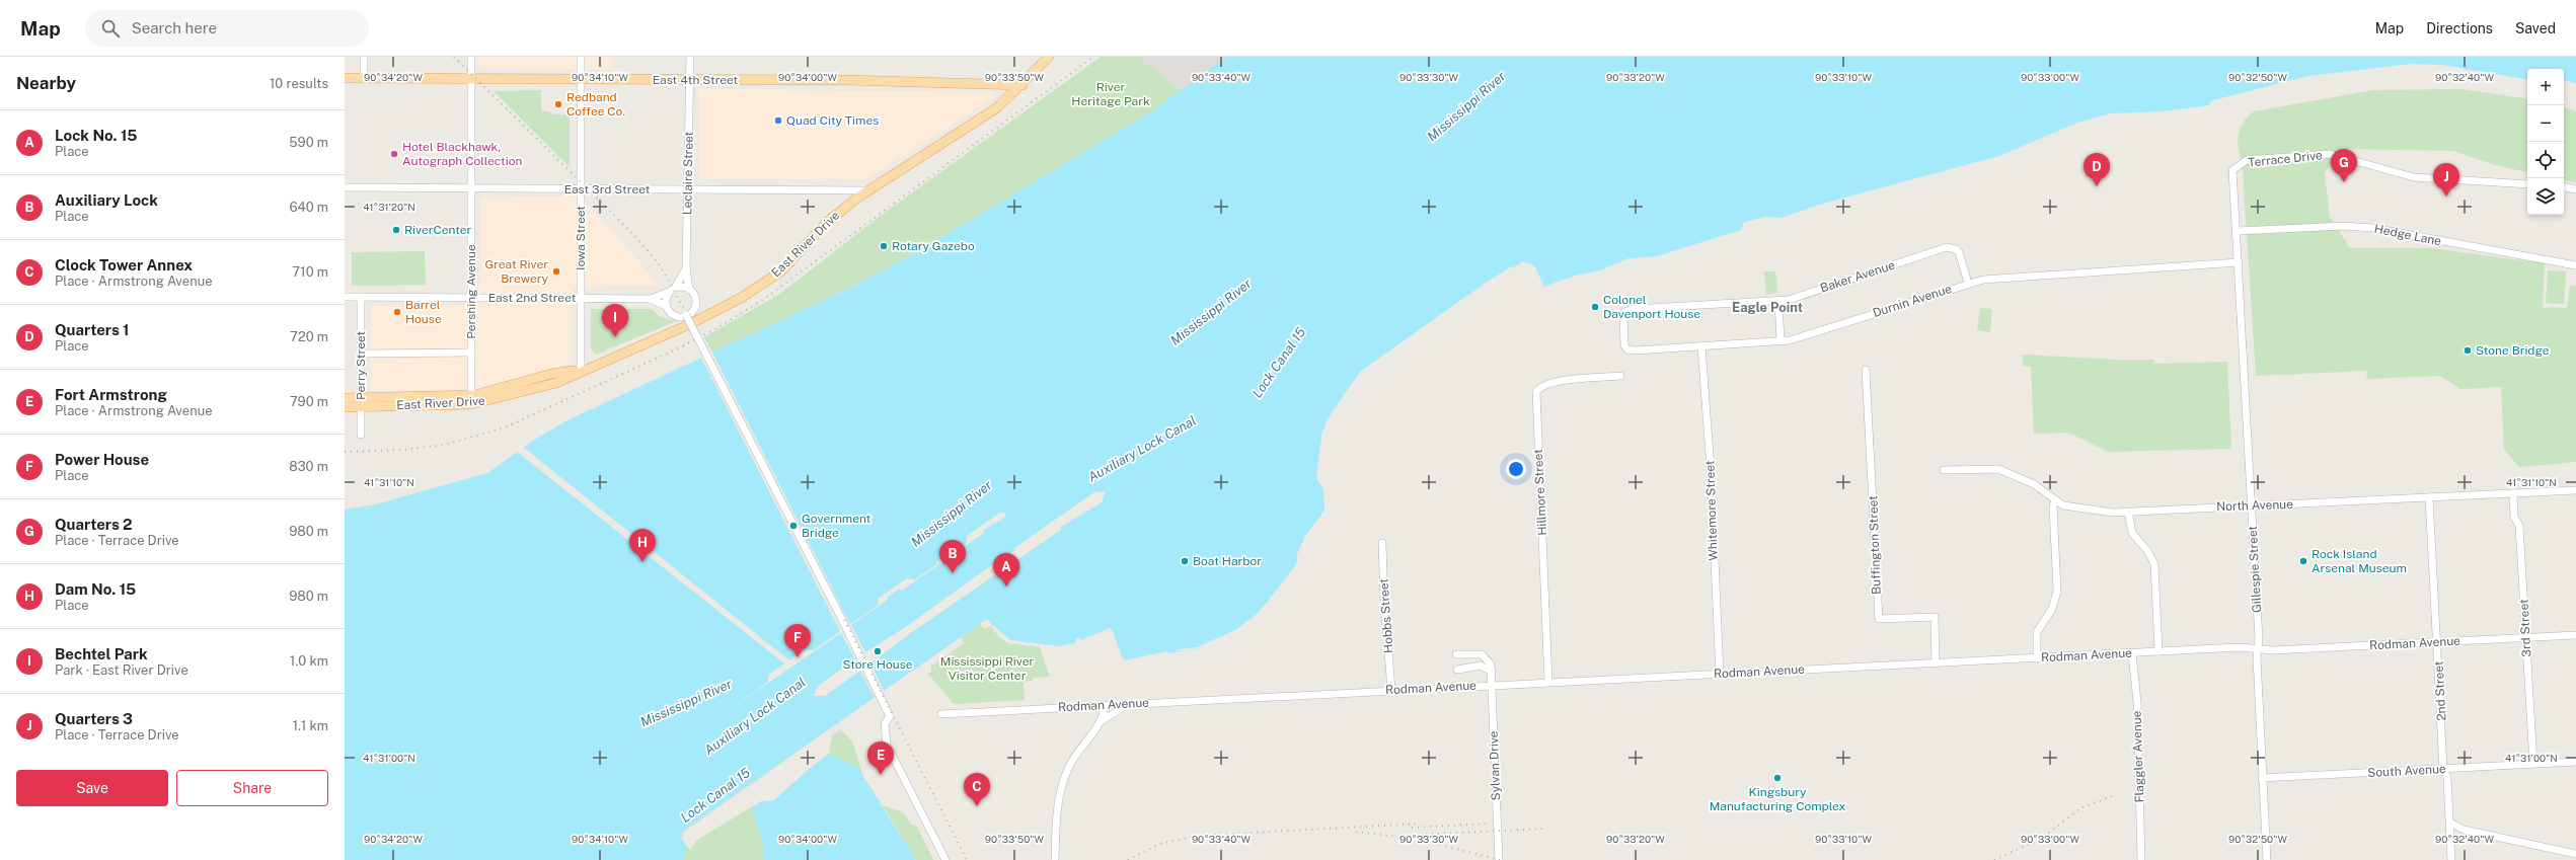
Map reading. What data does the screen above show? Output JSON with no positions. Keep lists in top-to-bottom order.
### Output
{
  "streets": {
    "main road": ["East 4th Street", "East River Drive"],
    "street": [
      "Terrace Drive",
      "Leclaire Street",
      "East 3rd Street",
      "Hedge Lane",
      "Iowa Street",
      "Baker Avenue",
      "Pershing Avenue",
      "East 2nd Street",
      "Durnin Avenue",
      "Perry Street",
      "Hillmore Street",
      "North Avenue",
      "Whitemore Street",
      "Buffington Street",
      "Gillespie Street",
      "Hobbs Street",
      "3rd Street",
      "Rodman Avenue",
      "2nd Street",
      "Flaggler Avenue",
      "Sylvan Drive",
      "South Avenue"
    ]
  },
  "crossings": [
    ["East 4th Street", "Leclaire Street"],
    ["East 4th Street", "Iowa Street"],
    ["East 4th Street", "East River Drive"],
    ["East 4th Street", "Pershing Avenue"],
    ["Terrace Drive", "Gillespie Street"],
    ["Leclaire Street", "East 3rd Street"],
    ["Leclaire Street", "East 2nd Street"],
    ["East 3rd Street", "Iowa Street"],
    ["East 3rd Street", "East River Drive"],
    ["East 3rd Street", "Pershing Avenue"],
    ["Hedge Lane", "Gillespie Street"],
    ["Iowa Street", "East River Drive"],
    ["Iowa Street", "East 2nd Street"],
    ["East River Drive", "Pershing Avenue"],
    ["East River Drive", "Perry Street"],
    ["Baker Avenue", "Durnin Avenue"],
    ["Pershing Avenue", "East 2nd Street"],
    ["East 2nd Street", "Perry Street"],
    ["Durnin Avenue", "Whitemore Street"],
    ["Durnin Avenue", "Gillespie Street"],
    ["Hillmore Street", "Rodman Avenue"],
    ["North Avenue", "Gillespie Street"],
    ["North Avenue", "3rd Street"],
    ["North Avenue", "2nd Street"],
    ["Whitemore Street", "Rodman Avenue"],
    ["Buffington Street", "Rodman Avenue"],
    ["Gillespie Street", "Rodman Avenue"],
    ["Gillespie Street", "South Avenue"],
    ["Hobbs Street", "Rodman Avenue"],
    ["3rd Street", "Rodman Avenue"],
    ["3rd Street", "South Avenue"],
    ["Rodman Avenue", "2nd Street"],
    ["Rodman Avenue", "Flaggler Avenue"],
    ["Rodman Avenue", "Sylvan Drive"],
    ["2nd Street", "South Avenue"]
  ],
  "districts": ["Eagle Point"],
  "water": ["Mississippi River", "Lock Canal 15", "Auxiliary Lock Canal"],
  "parks": ["River Heritage Park", "Mississippi River Visitor Center"],
  "places": [
    "Redband Coffee Co.",
    "Quad City Times",
    "Hotel Blackhawk, Autograph Collection",
    "RiverCenter",
    "Rotary Gazebo",
    "Great River Brewery",
    "Colonel Davenport House",
    "Barrel House",
    "Stone Bridge",
    "Government Bridge",
    "Boat Harbor",
    "Rock Island Arsenal Museum",
    "Store House",
    "Kingsbury Manufacturing Complex"
  ],
  "page": {
    "header": "Map",
    "search": "Search here",
    "nav": ["Map", "Directions", "Saved"],
    "heading": ["Nearby", "10 results"],
    "map_buttons": ["+", "−"],
    "list": [
      {
        "mark": "A",
        "name": "Lock No. 15",
        "note": "Place",
        "value": "590 m"
      },
      {
        "mark": "B",
        "name": "Auxiliary Lock",
        "note": "Place",
        "value": "640 m"
      },
      {
        "mark": "C",
        "name": "Clock Tower Annex",
        "note": "Place · Armstrong Avenue",
        "value": "710 m"
      },
      {
        "mark": "D",
        "name": "Quarters 1",
        "note": "Place",
        "value": "720 m"
      },
      {
        "mark": "E",
        "name": "Fort Armstrong",
        "note": "Place · Armstrong Avenue",
        "value": "790 m"
      },
      {
        "mark": "F",
        "name": "Power House",
        "note": "Place",
        "value": "830 m"
      },
      {
        "mark": "G",
        "name": "Quarters 2",
        "note": "Place · Terrace Drive",
        "value": "980 m"
      },
      {
        "mark": "H",
        "name": "Dam No. 15",
        "note": "Place",
        "value": "980 m"
      },
      {
        "mark": "I",
        "name": "Bechtel Park",
        "note": "Park · East River Drive",
        "value": "1.0 km"
      },
      {
        "mark": "J",
        "name": "Quarters 3",
        "note": "Place · Terrace Drive",
        "value": "1.1 km"
      }
    ],
    "pins": [
      "G",
      "D",
      "J",
      "I",
      "H",
      "B",
      "A",
      "F",
      "E",
      "C"
    ],
    "buttons": ["Save", "Share"]
  },
  "coordinates": [
    "90°34'20\"W",
    "90°34'10\"W",
    "90°34'00\"W",
    "90°33'50\"W",
    "90°33'40\"W",
    "90°33'30\"W",
    "90°33'20\"W",
    "90°33'10\"W",
    "90°33'00\"W",
    "90°32'50\"W",
    "90°32'40\"W",
    "41°31'20\"N",
    "41°31'10\"N",
    "41°31'00\"N"
  ]
}
